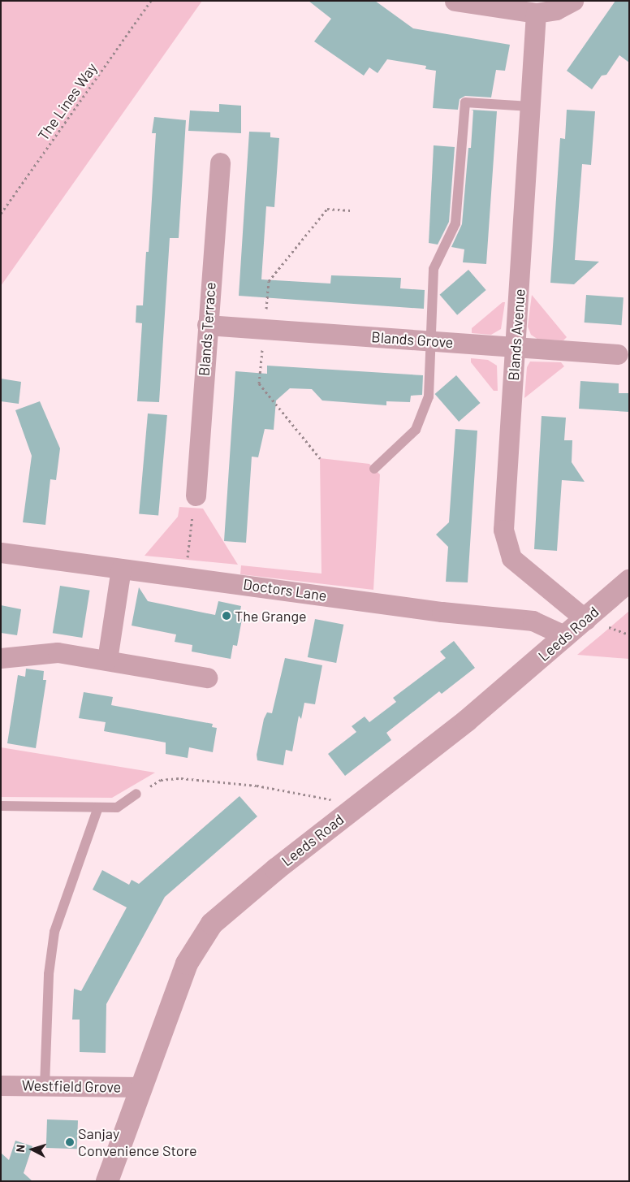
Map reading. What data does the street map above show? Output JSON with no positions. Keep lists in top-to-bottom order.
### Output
{
  "streets": {
    "street": [
      "Blands Terrace",
      "Blands Avenue",
      "Blands Grove",
      "Doctors Lane",
      "Leeds Road",
      "Westfield Grove"
    ],
    "path": ["The Lines Way"]
  },
  "crossings": [
    ["Blands Terrace", "Blands Grove"],
    ["Blands Avenue", "Blands Grove"],
    ["Blands Avenue", "Leeds Road"],
    ["Doctors Lane", "Leeds Road"],
    ["Leeds Road", "Westfield Grove"]
  ],
  "places": ["The Grange", "Sanjay Convenience Store"],
  "north": "left"
}
